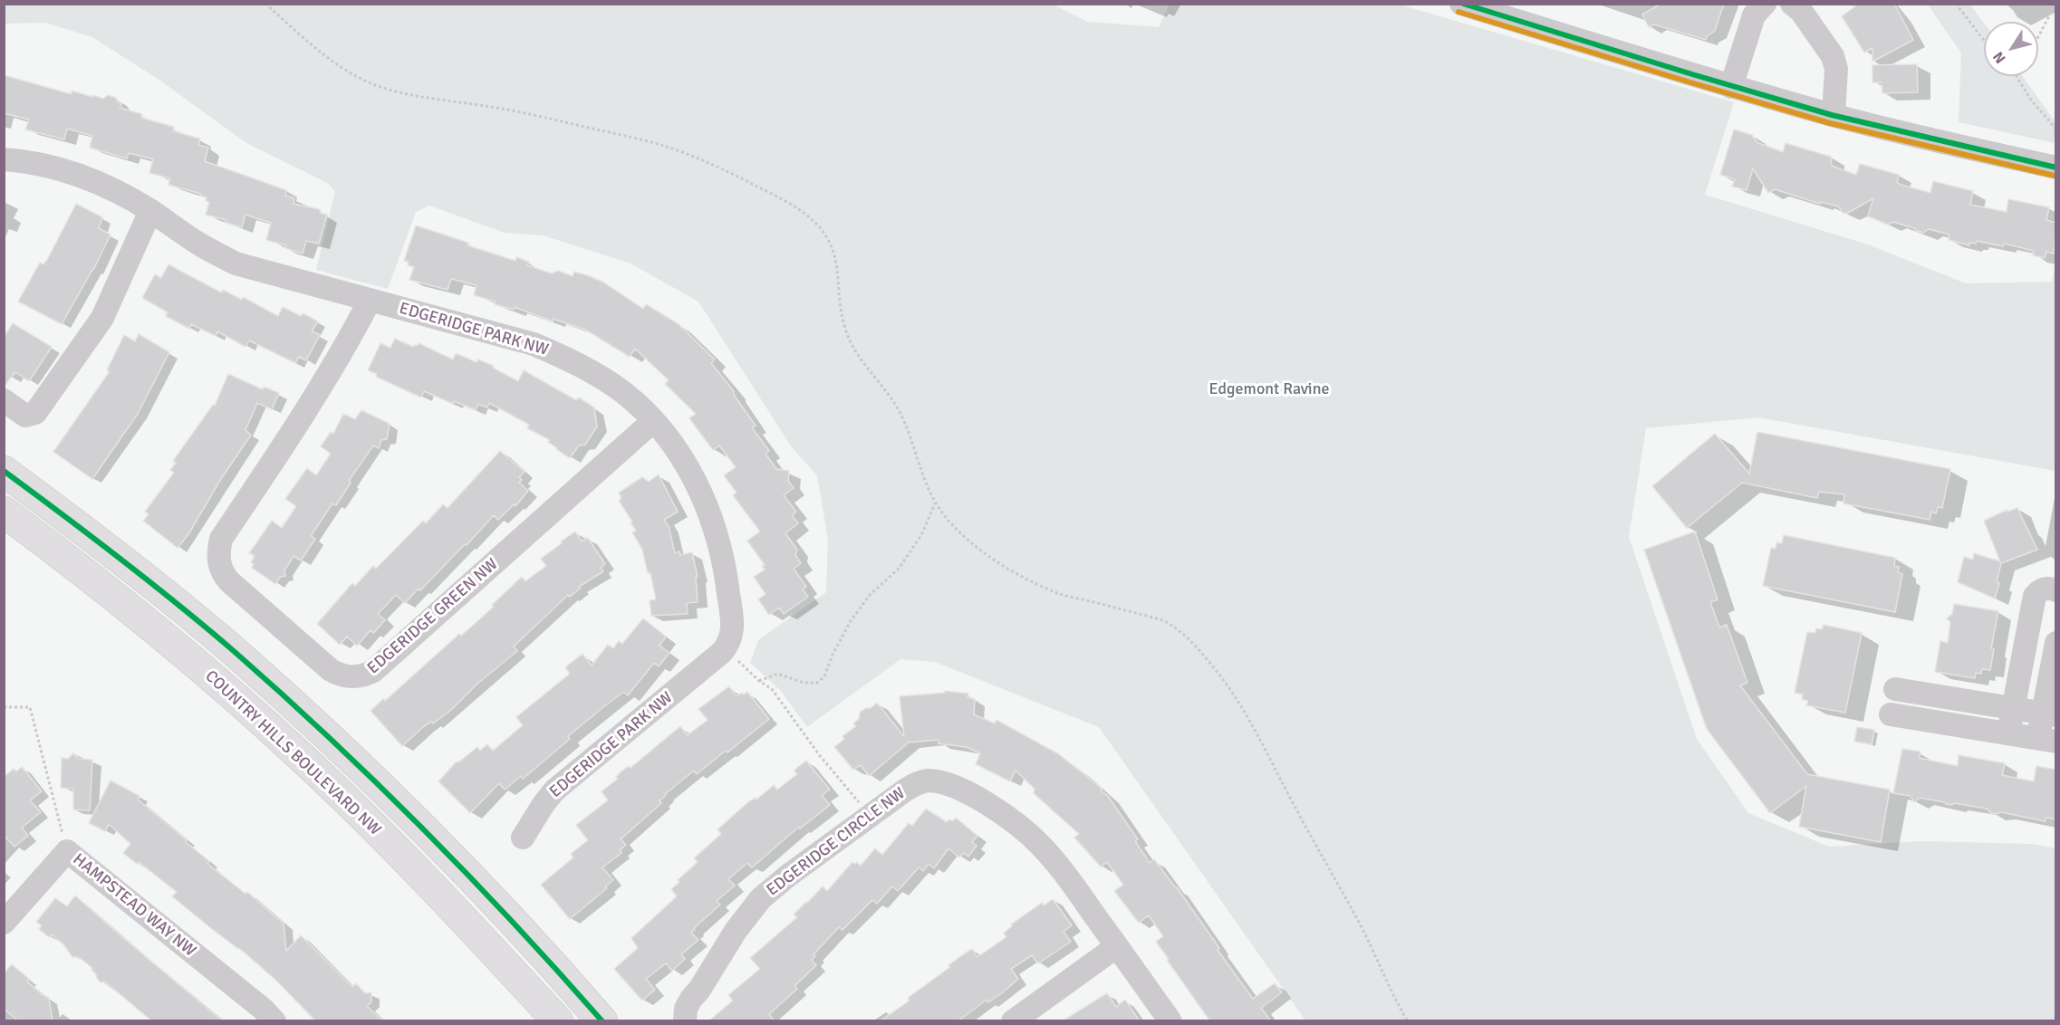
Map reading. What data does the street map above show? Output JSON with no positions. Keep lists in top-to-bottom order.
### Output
{
  "streets": {
    "main road": ["COUNTRY HILLS BOULEVARD NW"],
    "street": [
      "EDGERIDGE PARK NW",
      "EDGERIDGE GREEN NW",
      "EDGERIDGE CIRCLE NW",
      "HAMPSTEAD WAY NW"
    ]
  },
  "crossings": [
    ["EDGERIDGE PARK NW", "EDGERIDGE GREEN NW"]
  ],
  "parks": ["Edgemont Ravine"],
  "north": "bottom left"
}
